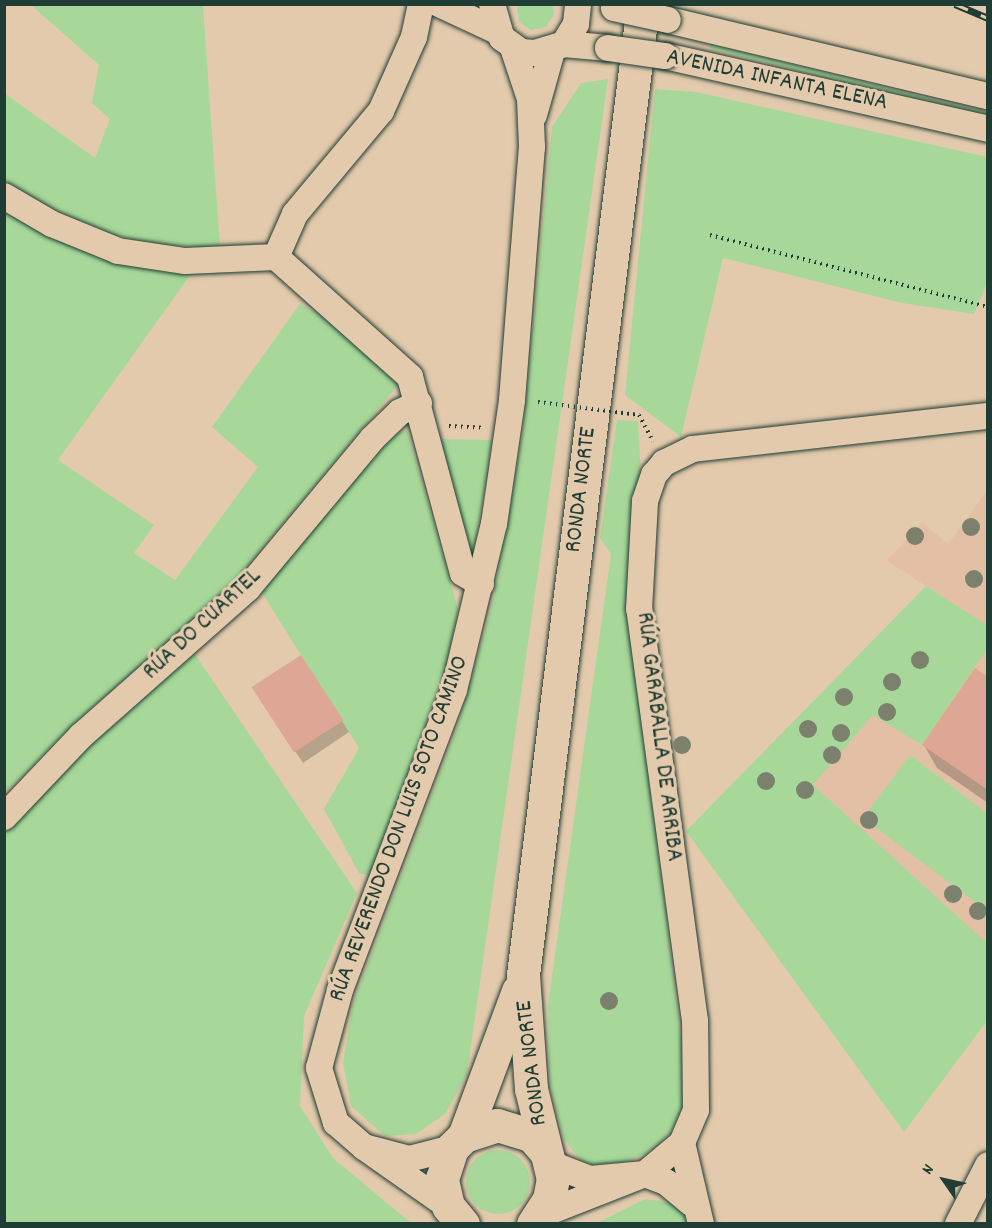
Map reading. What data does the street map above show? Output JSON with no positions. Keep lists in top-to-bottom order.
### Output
{
  "streets": {
    "highway": ["RONDA NORTE"],
    "street": [
      "AVENIDA INFANTA ELENA",
      "RÚA DO CUARTEL",
      "RÚA GARABALLA DE ARRIBA",
      "RÚA REVERENDO DON LUIS SOTO CAMINO"
    ]
  },
  "crossings": [
    ["AVENIDA INFANTA ELENA", "RONDA NORTE"],
    ["RONDA NORTE", "RÚA GARABALLA DE ARRIBA"],
    ["RONDA NORTE", "RÚA REVERENDO DON LUIS SOTO CAMINO"]
  ],
  "north": "top left"
}
